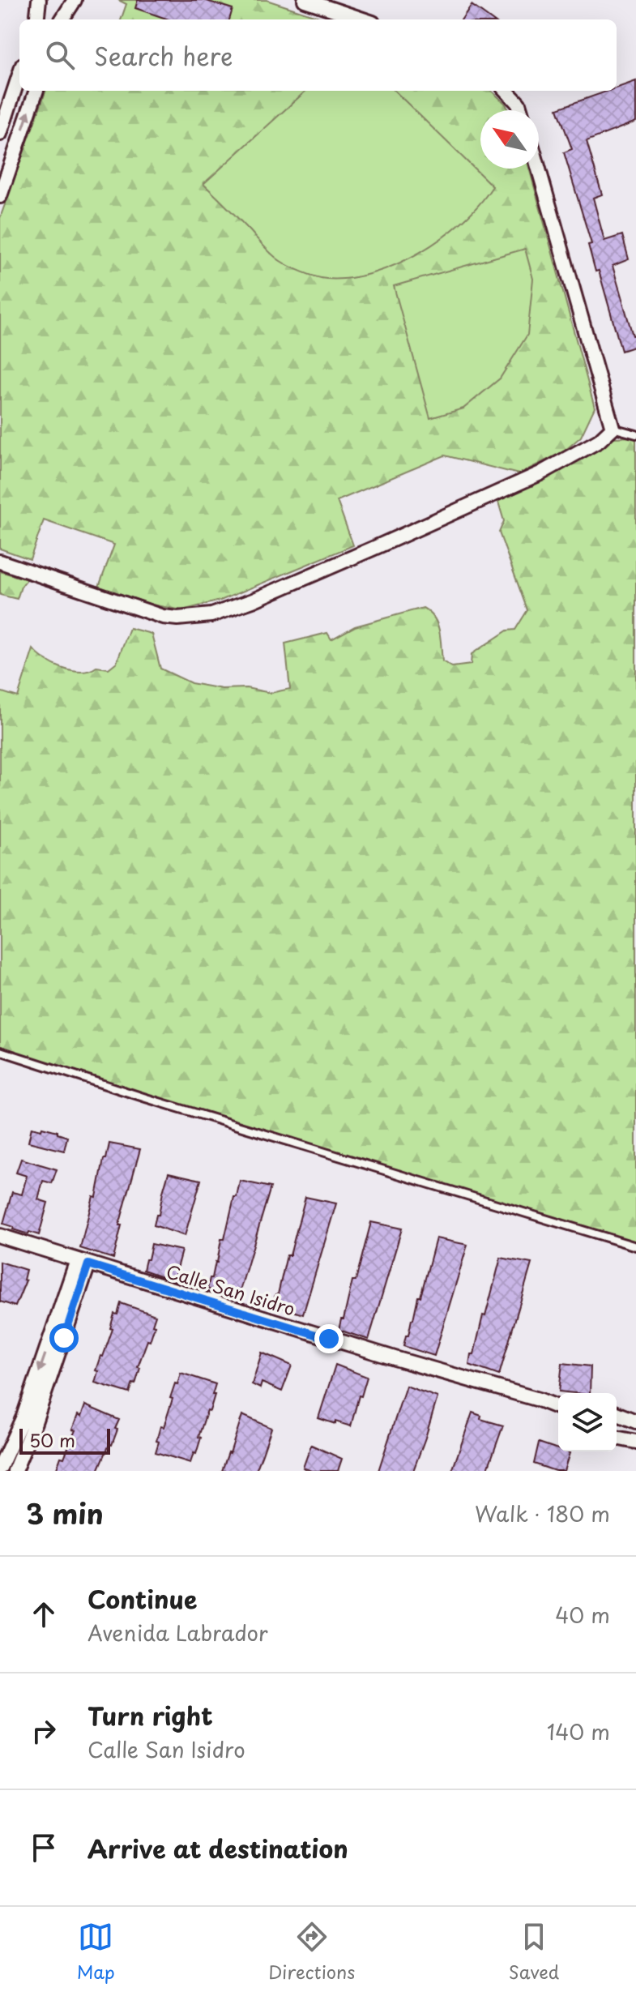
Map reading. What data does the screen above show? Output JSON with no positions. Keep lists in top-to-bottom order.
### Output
{
  "streets": {
    "street": ["Calle San Isidro"]
  },
  "scale_bar": "50 m",
  "north": "top left",
  "page": {
    "search": "Search here",
    "scale": "50 m",
    "heading": ["3 min", "Walk · 180 m"],
    "list": [
      ["Continue", "Avenida Labrador", "40 m"],
      ["Turn right", "Calle San Isidro", "140 m"],
      "Arrive at destination"
    ],
    "nav": ["Map", "Directions", "Saved"]
  }
}
